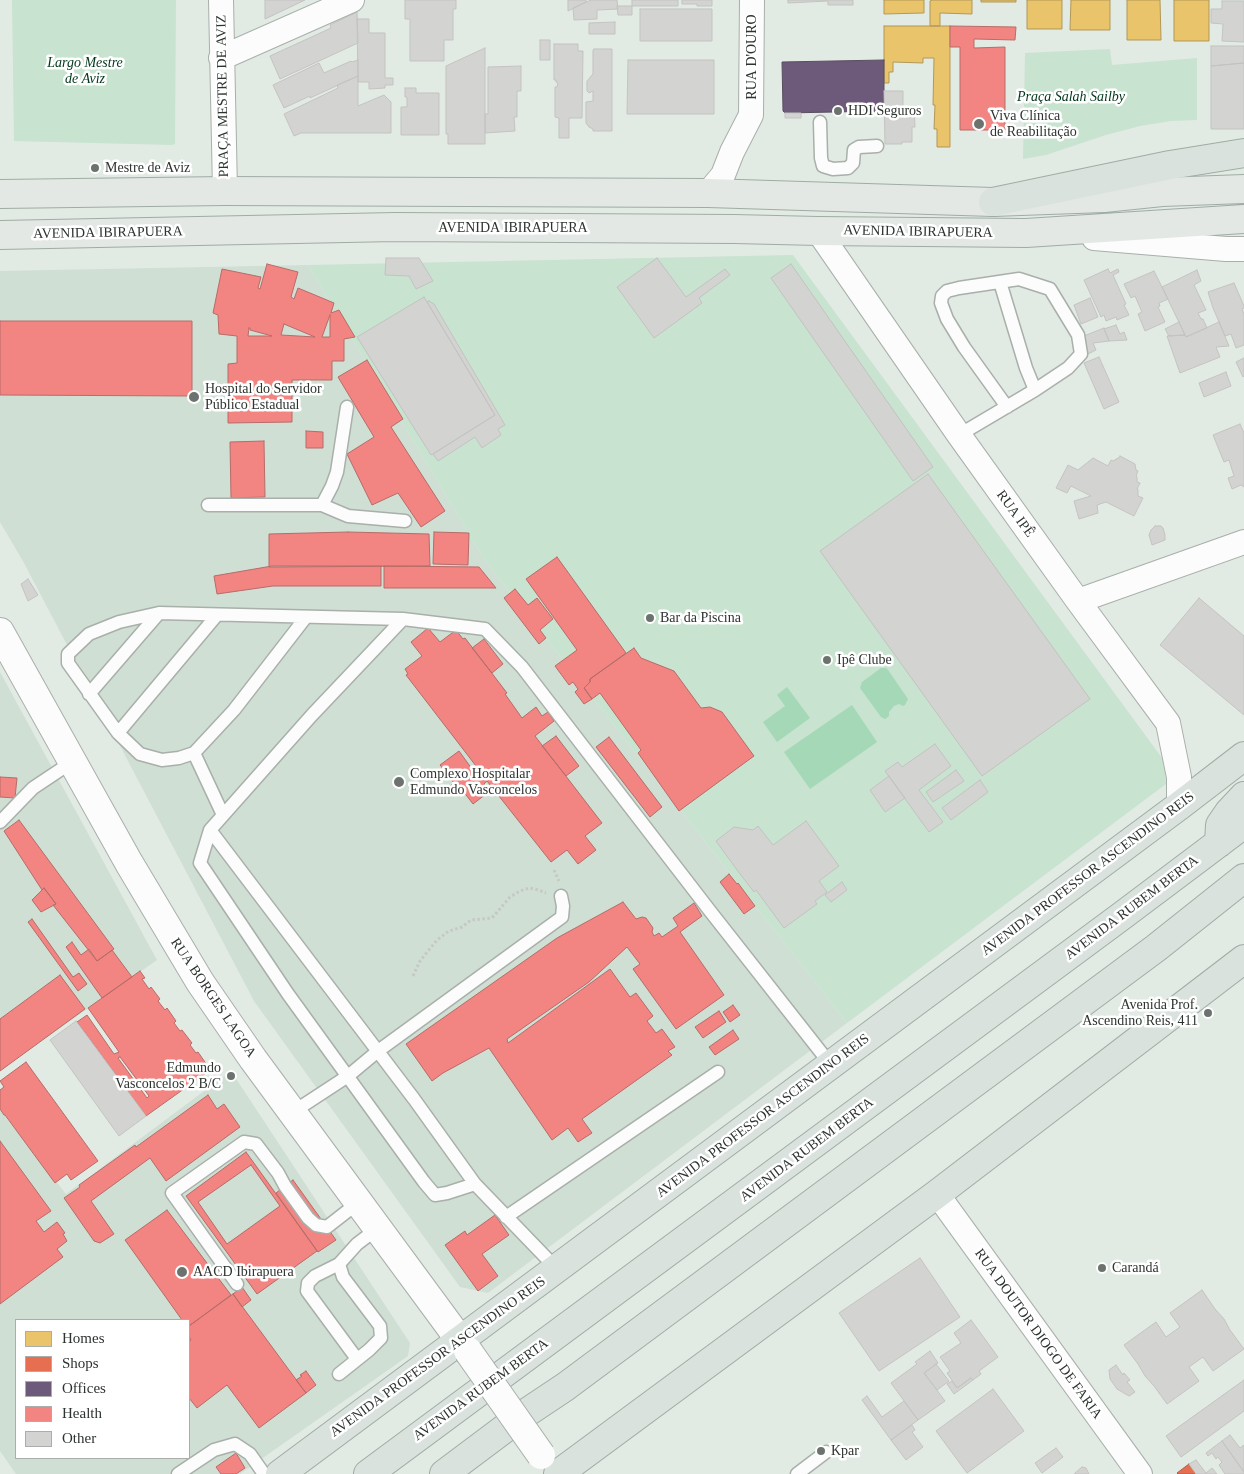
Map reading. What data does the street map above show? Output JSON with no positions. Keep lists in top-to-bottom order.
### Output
{
  "streets": {
    "highway": ["AVENIDA PROFESSOR ASCENDINO REIS", "AVENIDA RUBEM BERTA"],
    "main road": ["AVENIDA IBIRAPUERA"],
    "street": [
      "RUA D'OURO",
      "PRAÇA MESTRE DE AVIZ",
      "RUA IPÊ",
      "RUA BORGES LAGOA",
      "RUA DOUTOR DIOGO DE FARIA"
    ]
  },
  "crossings": [
    ["AVENIDA IBIRAPUERA", "RUA IPÊ"],
    ["RUA IPÊ", "AVENIDA PROFESSOR ASCENDINO REIS"],
    ["AVENIDA PROFESSOR ASCENDINO REIS", "RUA BORGES LAGOA"]
  ],
  "parks": ["Largo Mestre de Aviz", "Praça Salah Sailby"],
  "places": [
    "HDI Seguros",
    "Viva Clínica de Reabilitação",
    "Mestre de Aviz",
    "Hospital do Servidor Público Estadual",
    "Bar da Piscina",
    "Ipê Clube",
    "Complexo Hospitalar Edmundo Vasconcelos",
    "Avenida Prof. Ascendino Reis, 411",
    "Edmundo Vasconcelos 2 B/C",
    "Carandá",
    "AACD Ibirapuera",
    "Kpar"
  ],
  "legend": [
    "Homes",
    "Shops",
    "Offices",
    "Health",
    "Other"
  ]
}
